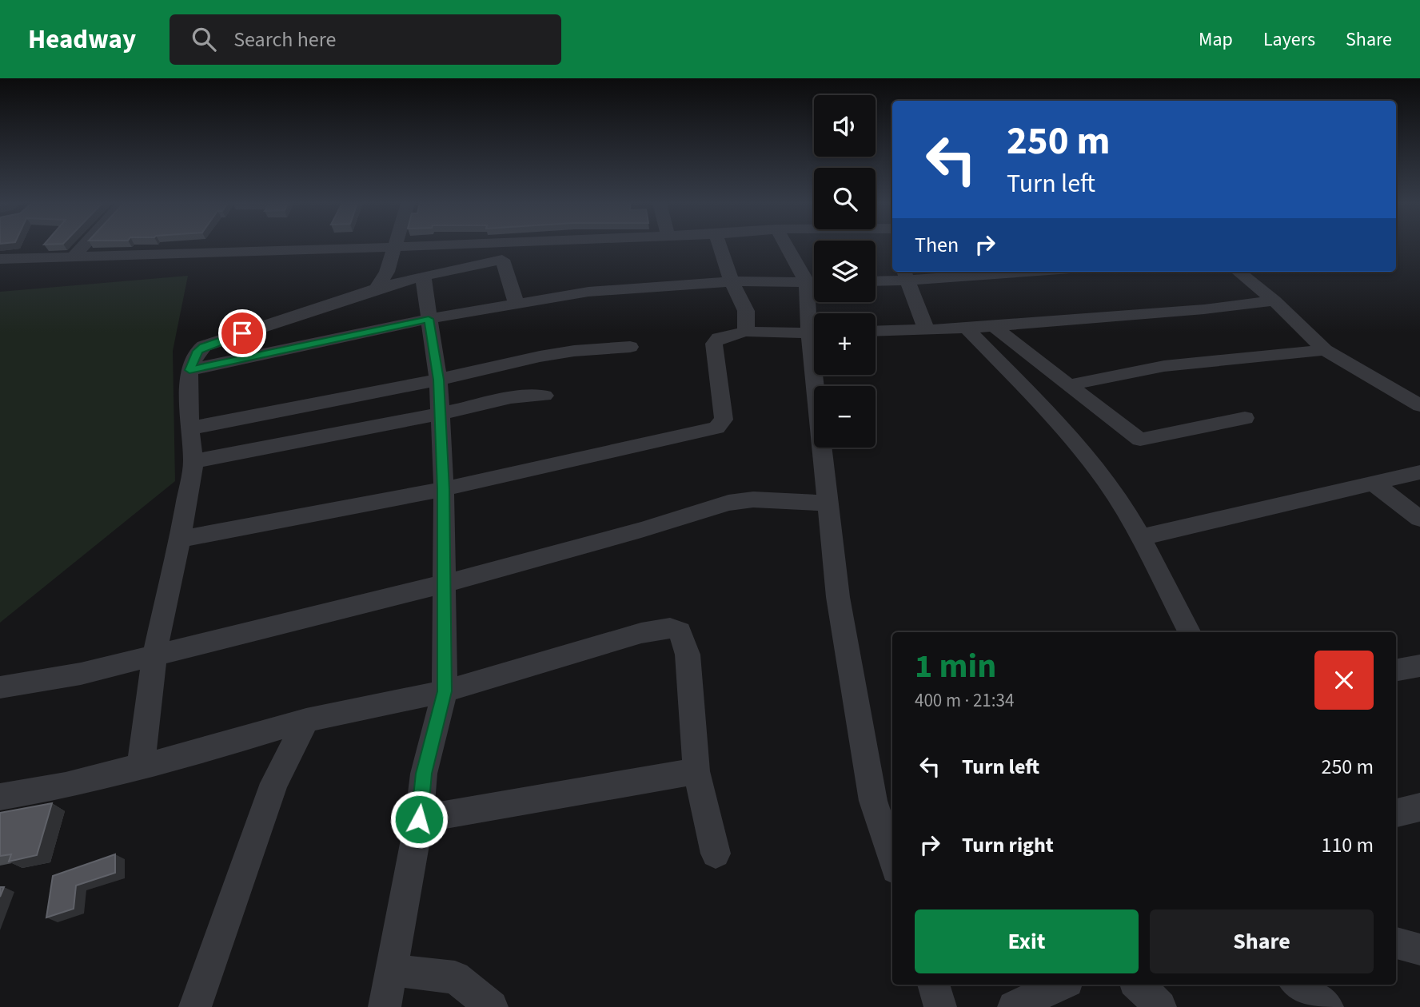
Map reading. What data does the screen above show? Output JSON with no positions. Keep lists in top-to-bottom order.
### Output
{
  "page": {
    "header": "Headway",
    "search": "Search here",
    "nav": ["Map", "Layers", "Share"],
    "map_buttons": ["+", "−"],
    "turn": ["250 m", "Turn left"],
    "then": "Then",
    "heading": ["1 min", "400 m · 21:34"],
    "list": [
      {
        "name": "Turn left",
        "value": "250 m"
      },
      {
        "name": "Turn right",
        "value": "110 m"
      }
    ],
    "buttons": ["Exit", "Share"]
  }
}
